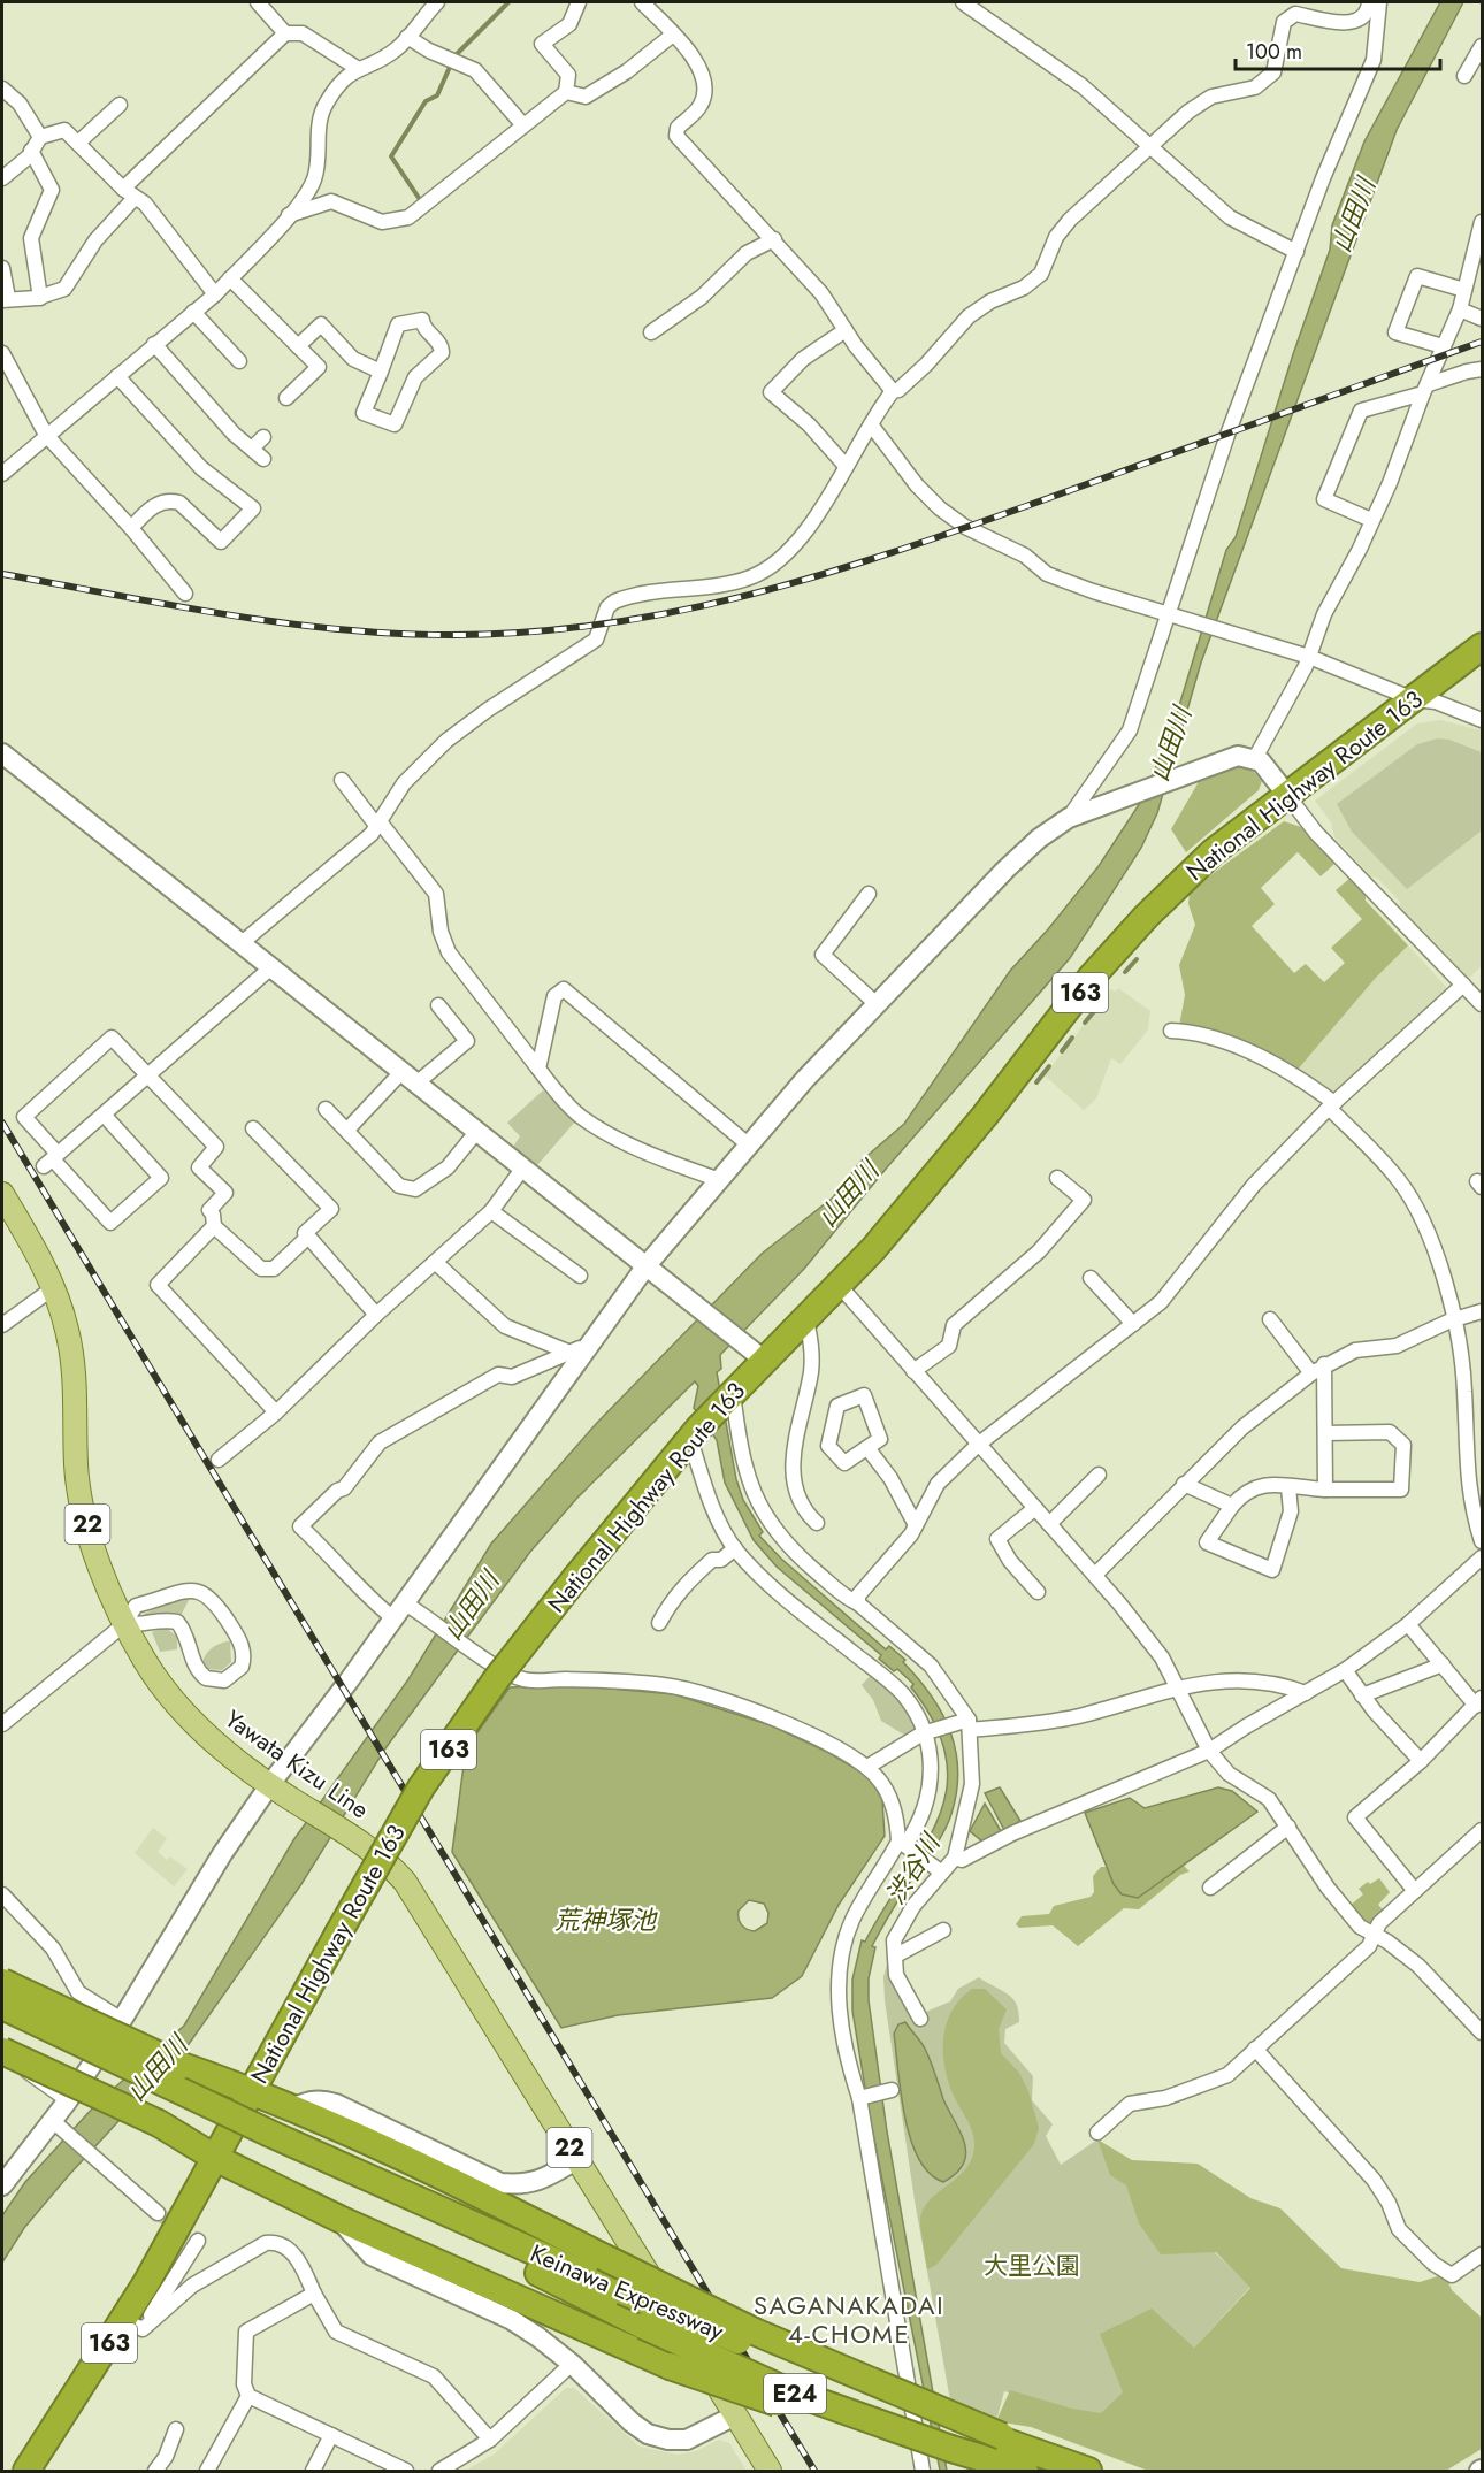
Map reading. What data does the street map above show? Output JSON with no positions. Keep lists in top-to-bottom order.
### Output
{
  "streets": {
    "highway": [
      "National Highway Route 163",
      "163",
      "Keinawa Expressway",
      "E24"
    ],
    "main road": ["22", "Yawata Kizu Line"]
  },
  "districts": ["SAGANAKADAI 4-CHOME"],
  "water": ["山田川", "渋谷川", "荒神塚池"],
  "parks": ["大里公園"],
  "scale_bar": "100 m"
}
